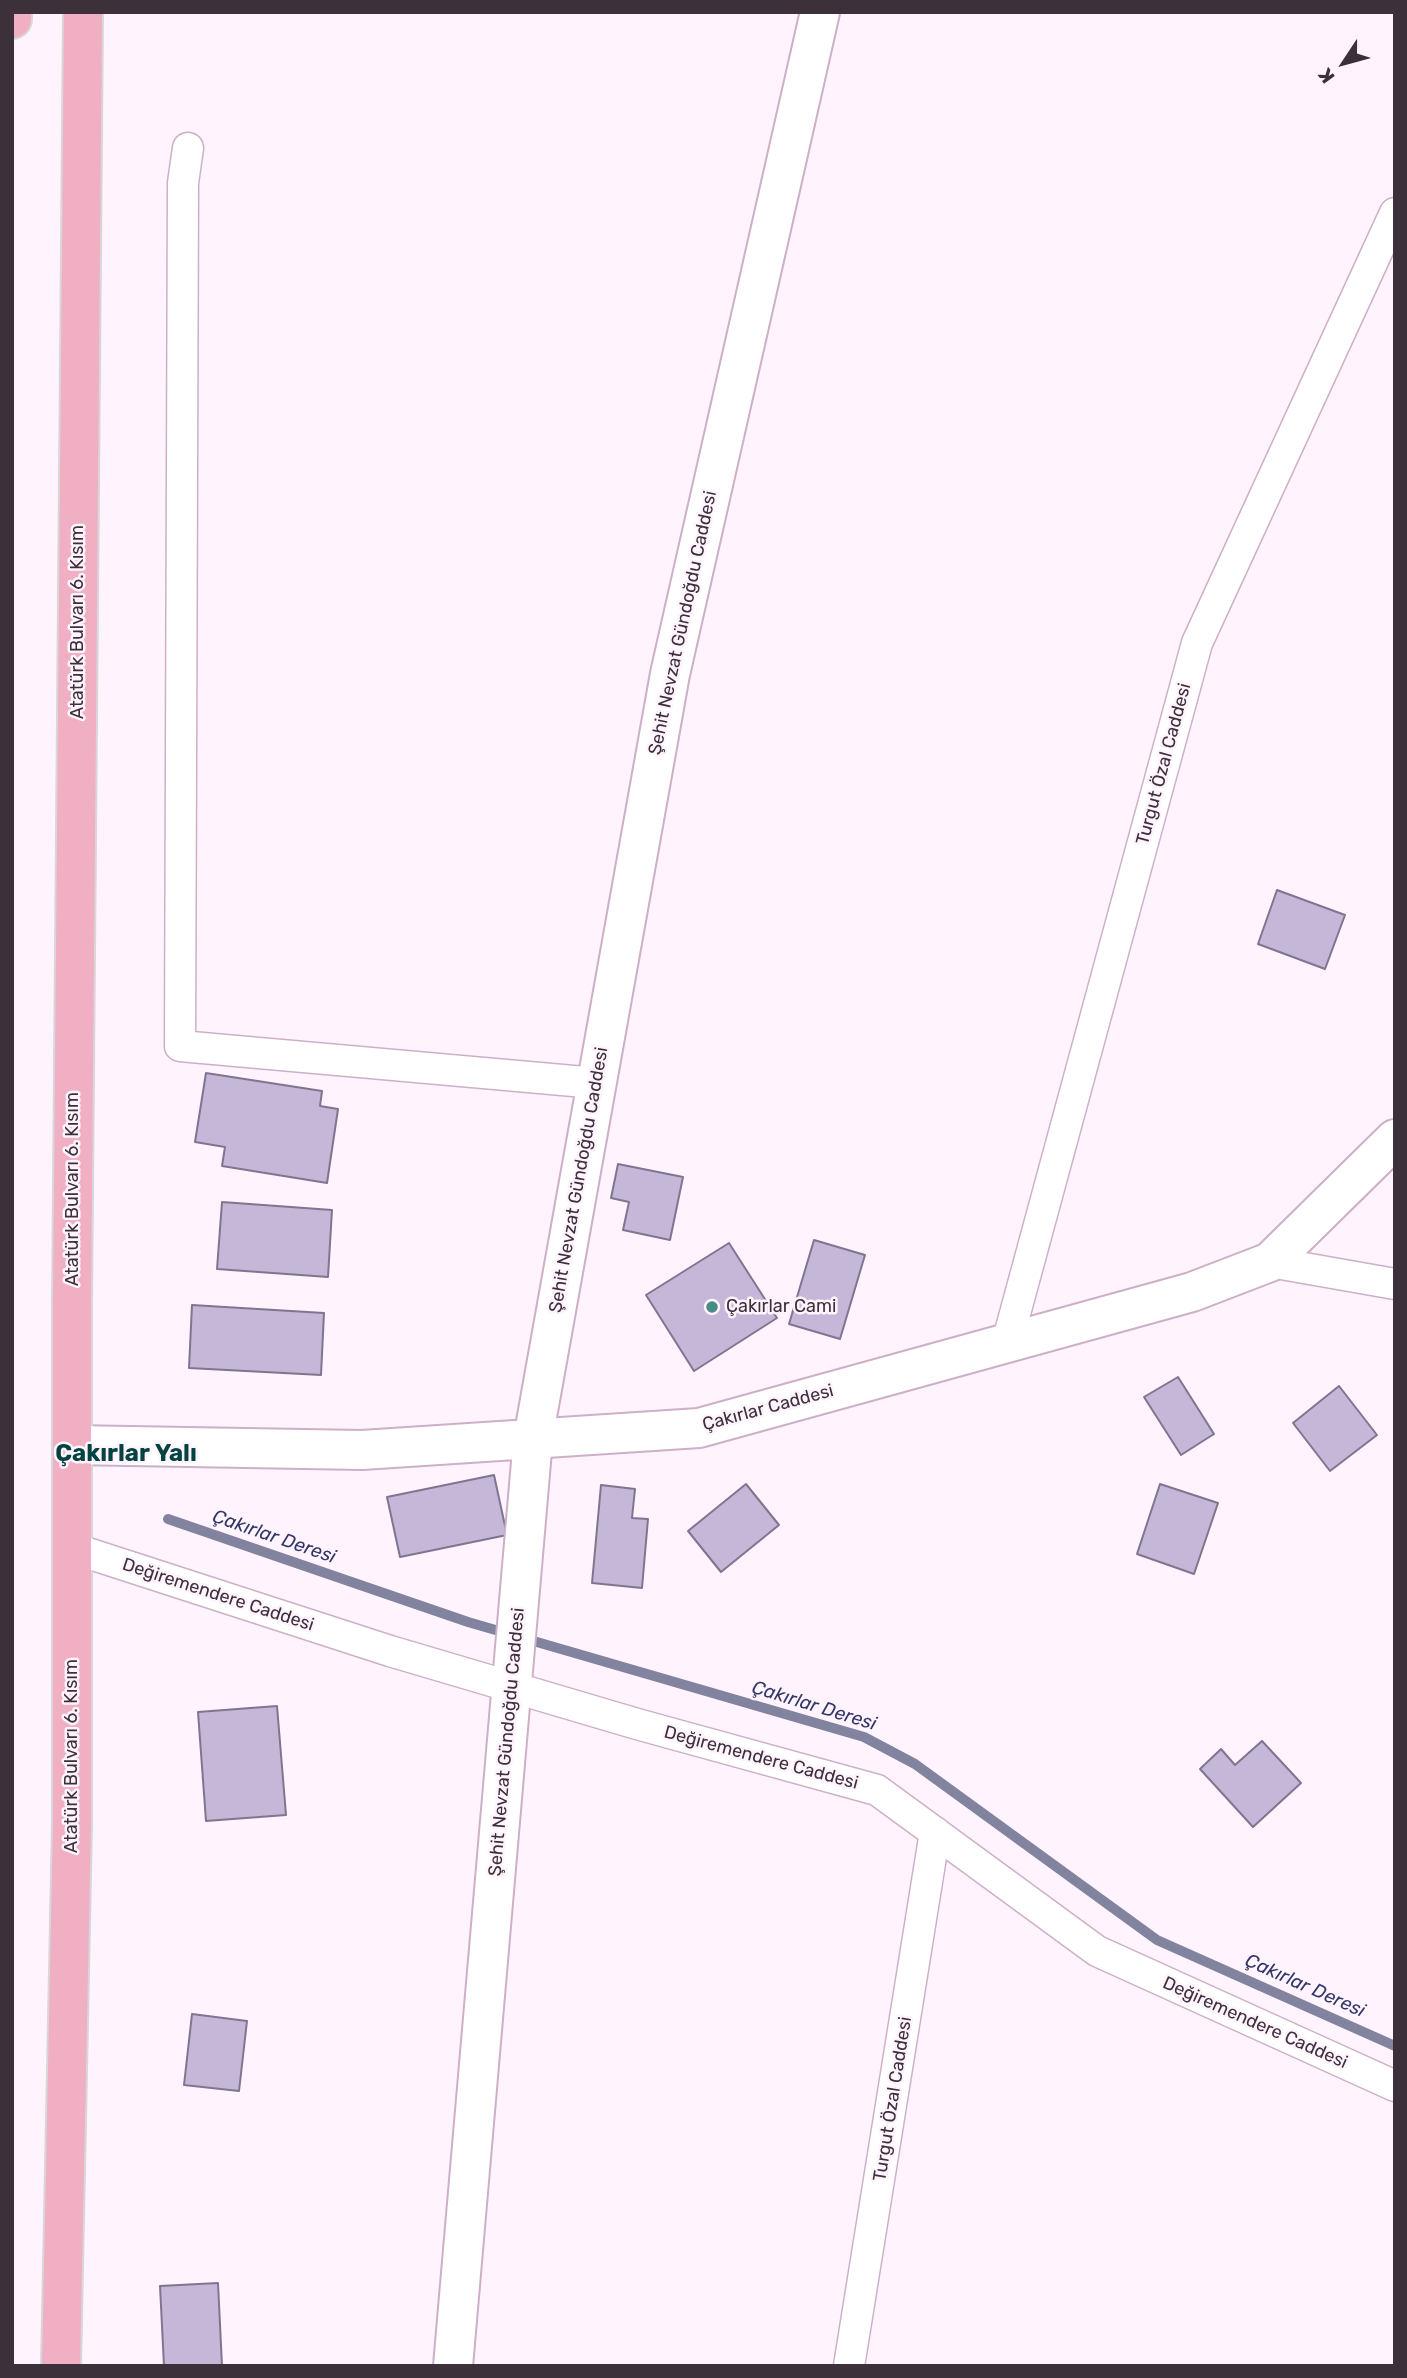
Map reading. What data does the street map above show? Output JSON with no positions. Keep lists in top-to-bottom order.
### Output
{
  "streets": {
    "highway": ["Atatürk Bulvarı 6. Kısım"],
    "street": [
      "Şehit Nevzat Gündoğdu Caddesi",
      "Turgut Özal Caddesi",
      "Çakırlar Caddesi",
      "Değiremendere Caddesi"
    ]
  },
  "crossings": [
    ["Atatürk Bulvarı 6. Kısım", "Çakırlar Caddesi"],
    ["Atatürk Bulvarı 6. Kısım", "Değiremendere Caddesi"],
    ["Şehit Nevzat Gündoğdu Caddesi", "Çakırlar Caddesi"],
    ["Şehit Nevzat Gündoğdu Caddesi", "Değiremendere Caddesi"],
    ["Turgut Özal Caddesi", "Çakırlar Caddesi"],
    ["Turgut Özal Caddesi", "Değiremendere Caddesi"]
  ],
  "districts": ["Çakırlar Yalı"],
  "water": ["Çakırlar Deresi"],
  "places": ["Çakırlar Cami"],
  "north": "bottom left"
}
